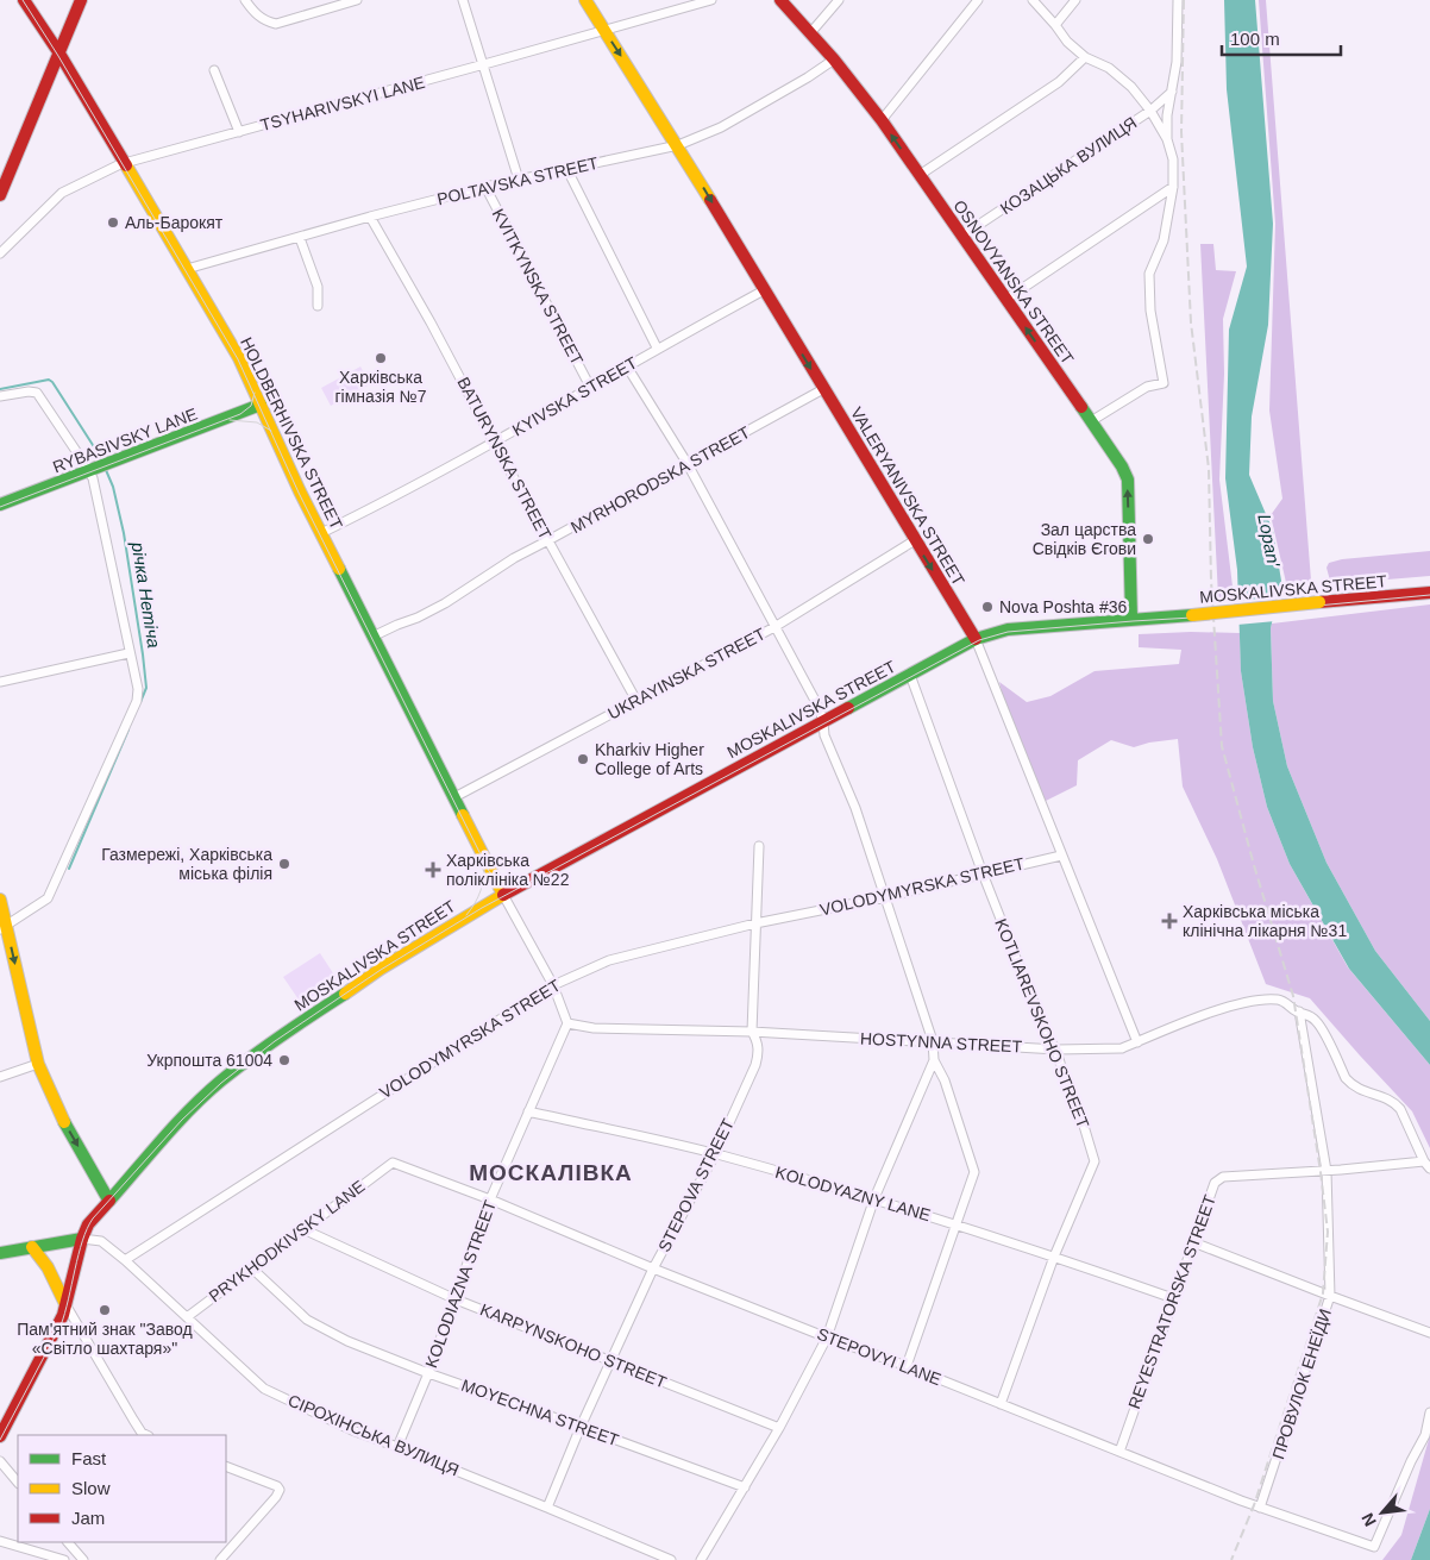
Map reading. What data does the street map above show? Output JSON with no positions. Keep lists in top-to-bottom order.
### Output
{
  "streets": {
    "street": [
      "TSYHARIVSKYI LANE",
      "КОЗАЦЬКА ВУЛИЦЯ",
      "POLTAVSKA STREET",
      "OSNOVYANSKA STREET",
      "KVITKYNSKA STREET",
      "KYIVSKA STREET",
      "HOLDBERHIVSKA STREET",
      "RYBASIVSKY LANE",
      "BATURYNSKA STREET",
      "MYRHORODSKA STREET",
      "VALERYANIVSKA STREET",
      "MOSKALIVSKA STREET",
      "UKRAYINSKA STREET",
      "VOLODYMYRSKA STREET",
      "KOTLIAREVSKOHO STREET",
      "HOSTYNNA STREET",
      "STEPOVA STREET",
      "KOLODYAZNY LANE",
      "PRYKHODKIVSKY LANE",
      "KOLODIAZNA STREET",
      "REYESTRATORSKA STREET",
      "KARPYNSKOHO STREET",
      "STEPOVYI LANE",
      "ПРОВУЛОК ЕНЕЇДИ",
      "MOYECHNA STREET",
      "СІРОХІНСЬКА ВУЛИЦЯ"
    ]
  },
  "crossings": [
    ["TSYHARIVSKYI LANE", "HOLDBERHIVSKA STREET"],
    ["TSYHARIVSKYI LANE", "VALERYANIVSKA STREET"],
    ["КОЗАЦЬКА ВУЛИЦЯ", "OSNOVYANSKA STREET"],
    ["POLTAVSKA STREET", "OSNOVYANSKA STREET"],
    ["POLTAVSKA STREET", "KVITKYNSKA STREET"],
    ["POLTAVSKA STREET", "HOLDBERHIVSKA STREET"],
    ["POLTAVSKA STREET", "BATURYNSKA STREET"],
    ["POLTAVSKA STREET", "VALERYANIVSKA STREET"],
    ["OSNOVYANSKA STREET", "MOSKALIVSKA STREET"],
    ["KVITKYNSKA STREET", "KYIVSKA STREET"],
    ["KYIVSKA STREET", "HOLDBERHIVSKA STREET"],
    ["KYIVSKA STREET", "BATURYNSKA STREET"],
    ["KYIVSKA STREET", "VALERYANIVSKA STREET"],
    ["HOLDBERHIVSKA STREET", "RYBASIVSKY LANE"],
    ["HOLDBERHIVSKA STREET", "MYRHORODSKA STREET"],
    ["HOLDBERHIVSKA STREET", "MOSKALIVSKA STREET"],
    ["HOLDBERHIVSKA STREET", "UKRAYINSKA STREET"],
    ["BATURYNSKA STREET", "MYRHORODSKA STREET"],
    ["BATURYNSKA STREET", "UKRAYINSKA STREET"],
    ["MYRHORODSKA STREET", "VALERYANIVSKA STREET"],
    ["VALERYANIVSKA STREET", "MOSKALIVSKA STREET"],
    ["VALERYANIVSKA STREET", "UKRAYINSKA STREET"],
    ["VALERYANIVSKA STREET", "VOLODYMYRSKA STREET"],
    ["VALERYANIVSKA STREET", "HOSTYNNA STREET"],
    ["MOSKALIVSKA STREET", "KOTLIAREVSKOHO STREET"],
    ["MOSKALIVSKA STREET", "СІРОХІНСЬКА ВУЛИЦЯ"],
    ["VOLODYMYRSKA STREET", "KOTLIAREVSKOHO STREET"],
    ["VOLODYMYRSKA STREET", "STEPOVA STREET"],
    ["VOLODYMYRSKA STREET", "СІРОХІНСЬКА ВУЛИЦЯ"],
    ["KOTLIAREVSKOHO STREET", "HOSTYNNA STREET"],
    ["KOTLIAREVSKOHO STREET", "KOLODYAZNY LANE"],
    ["KOTLIAREVSKOHO STREET", "STEPOVYI LANE"],
    ["HOSTYNNA STREET", "STEPOVA STREET"],
    ["HOSTYNNA STREET", "KOLODIAZNA STREET"],
    ["HOSTYNNA STREET", "ПРОВУЛОК ЕНЕЇДИ"],
    ["STEPOVA STREET", "KOLODYAZNY LANE"],
    ["STEPOVA STREET", "KARPYNSKOHO STREET"],
    ["STEPOVA STREET", "STEPOVYI LANE"],
    ["STEPOVA STREET", "MOYECHNA STREET"],
    ["STEPOVA STREET", "СІРОХІНСЬКА ВУЛИЦЯ"],
    ["KOLODYAZNY LANE", "KOLODIAZNA STREET"],
    ["KOLODYAZNY LANE", "REYESTRATORSKA STREET"],
    ["PRYKHODKIVSKY LANE", "KARPYNSKOHO STREET"],
    ["PRYKHODKIVSKY LANE", "STEPOVYI LANE"],
    ["PRYKHODKIVSKY LANE", "MOYECHNA STREET"],
    ["PRYKHODKIVSKY LANE", "СІРОХІНСЬКА ВУЛИЦЯ"],
    ["KOLODIAZNA STREET", "KARPYNSKOHO STREET"],
    ["KOLODIAZNA STREET", "STEPOVYI LANE"],
    ["KOLODIAZNA STREET", "MOYECHNA STREET"],
    ["KOLODIAZNA STREET", "СІРОХІНСЬКА ВУЛИЦЯ"],
    ["REYESTRATORSKA STREET", "STEPOVYI LANE"],
    ["REYESTRATORSKA STREET", "ПРОВУЛОК ЕНЕЇДИ"],
    ["STEPOVYI LANE", "ПРОВУЛОК ЕНЕЇДИ"]
  ],
  "one_way": ["OSNOVYANSKA STREET", "VALERYANIVSKA STREET"],
  "districts": ["МОСКАЛІВКА"],
  "water": ["Lopan'", "річка Нетіча"],
  "places": {
    "other": [
      "Аль-Барокят",
      "Харківська гімназія №7",
      "Зал царства Свідків Єгови",
      "Nova Poshta #36",
      "Kharkiv Higher College of Arts",
      "Газмережі, Харківська міська філія",
      "Укрпошта 61004",
      "Пам'ятний знак \"Завод «Світло шахтаря»\""
    ],
    "health": ["Харківська поліклініка №22", "Харківська міська клінічна лікарня №31"]
  },
  "legend": ["Fast", "Slow", "Jam"],
  "scale_bar": "100 m",
  "north": "bottom left"
}
